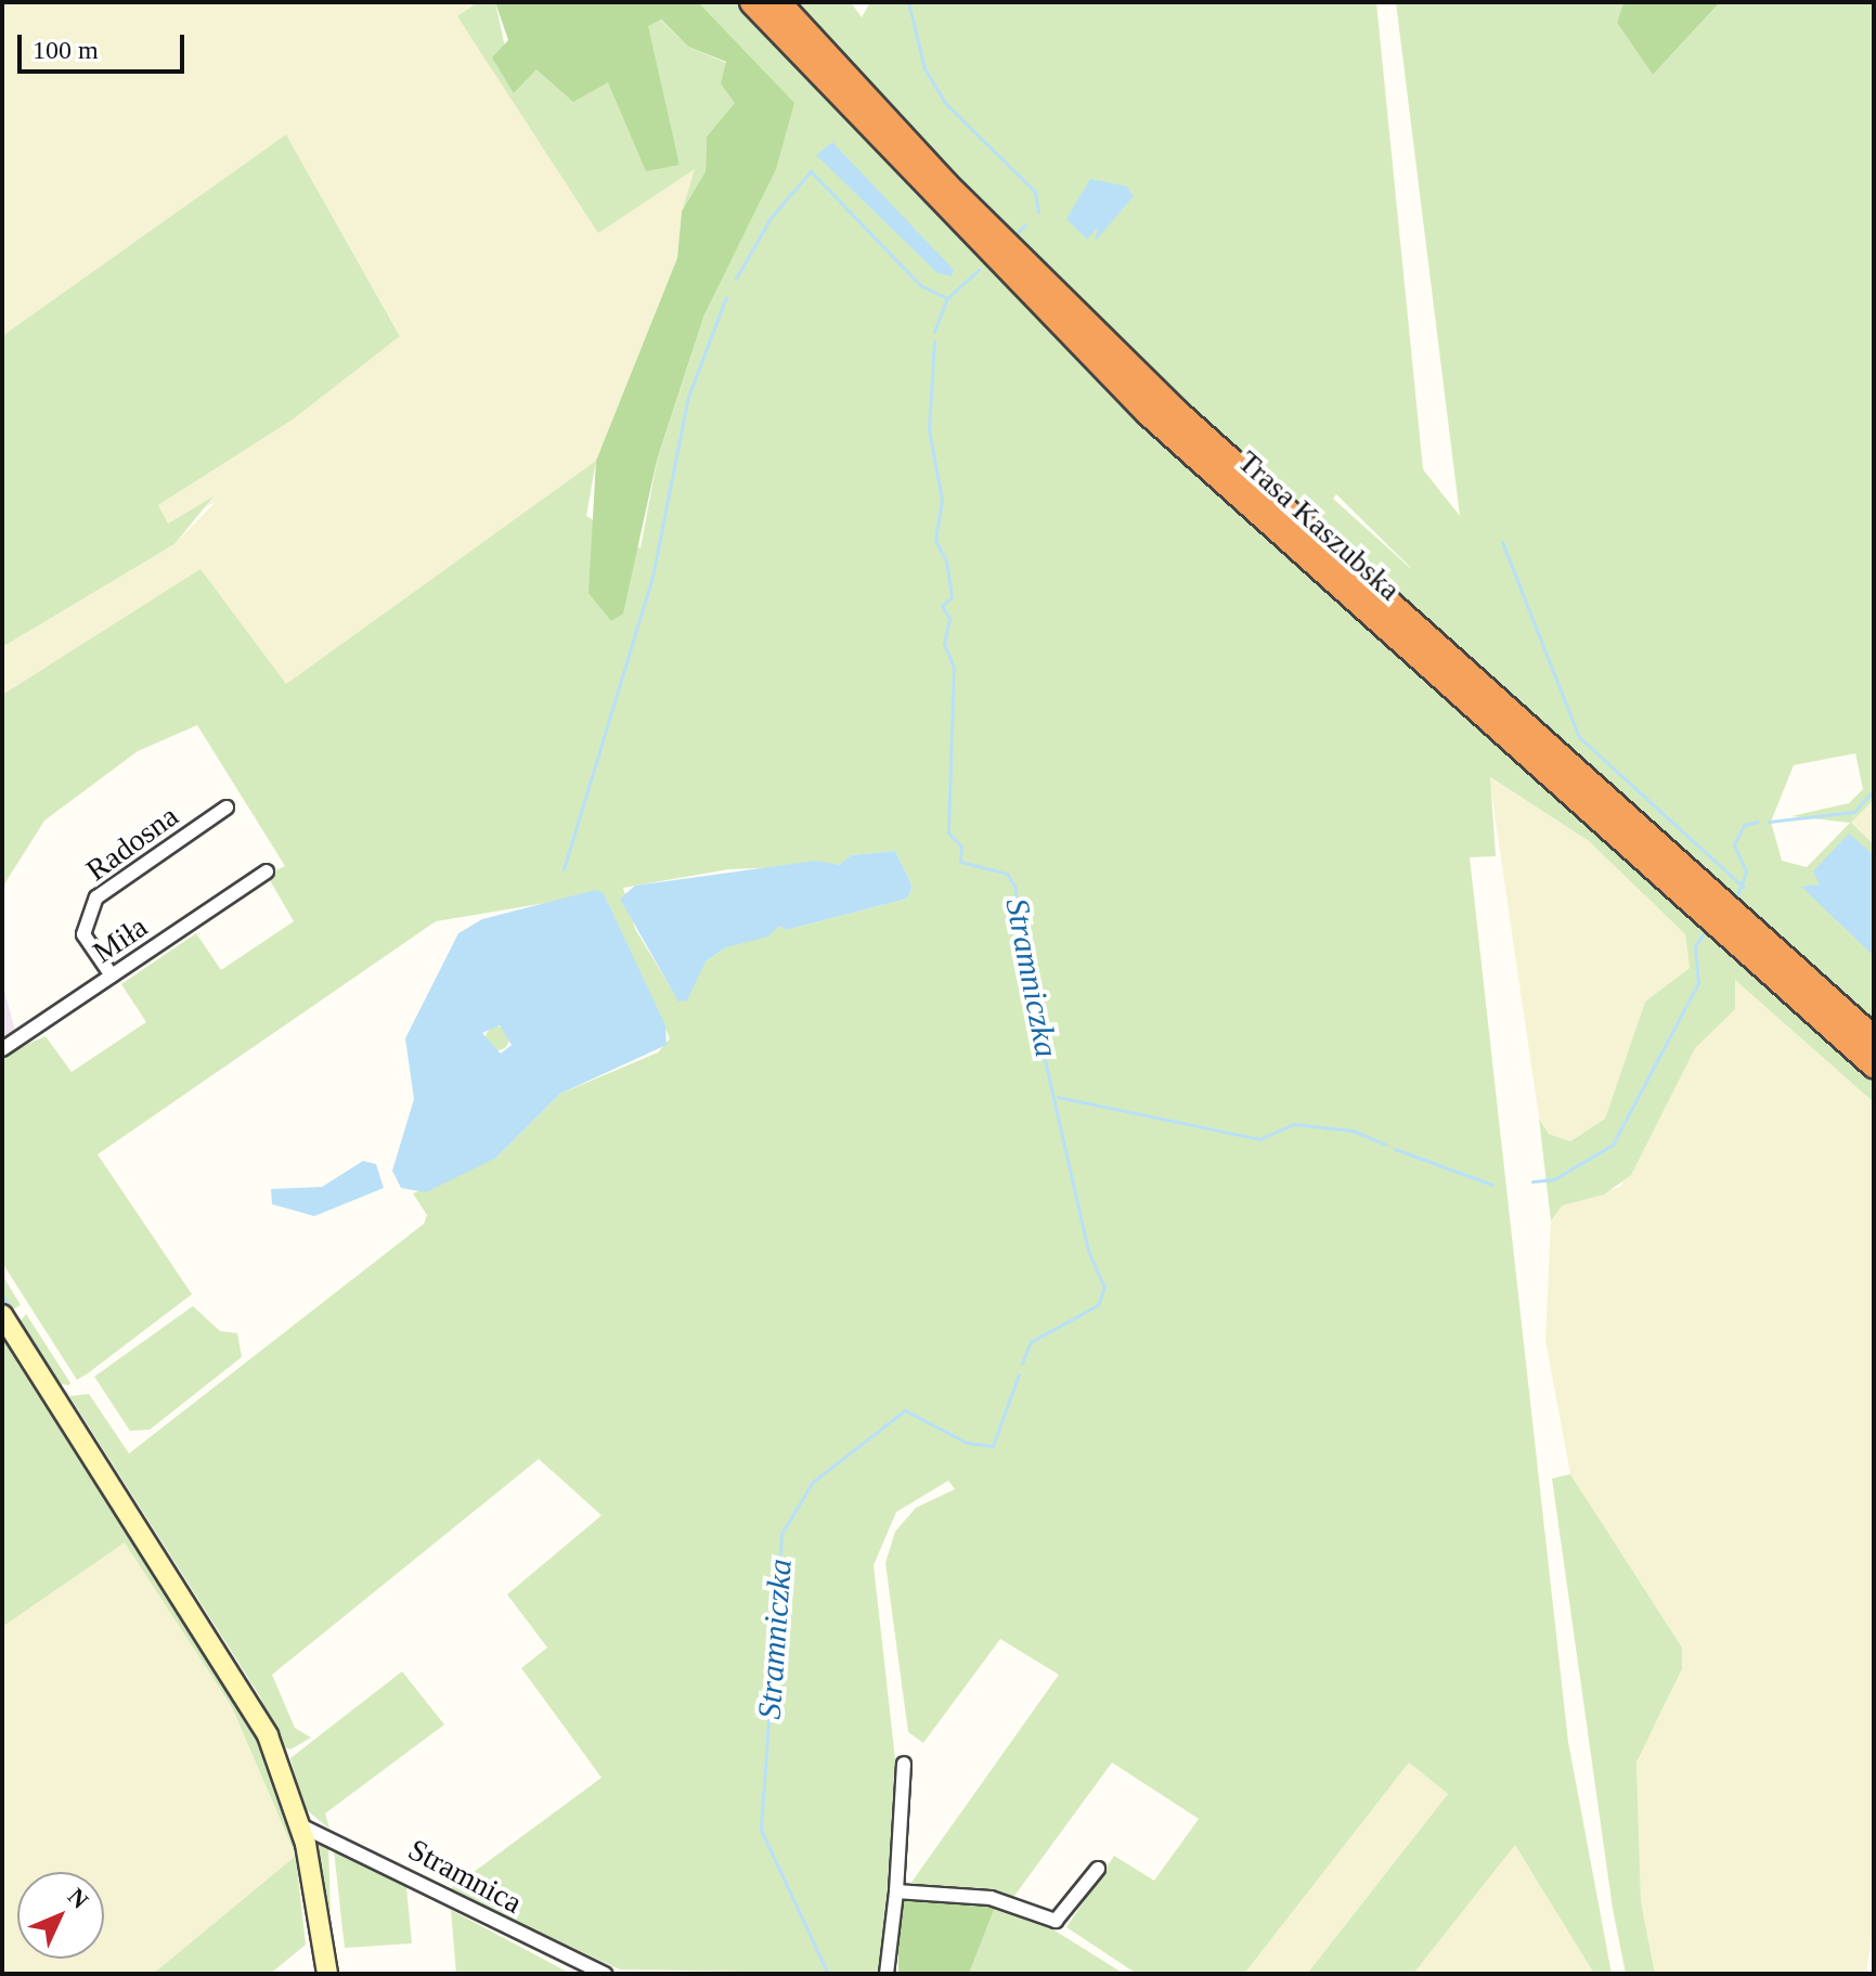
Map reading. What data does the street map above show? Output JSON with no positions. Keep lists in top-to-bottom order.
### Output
{
  "streets": {
    "highway": ["Trasa Kaszubska"],
    "street": ["Radosna", "Miła", "Stramnica"]
  },
  "crossings": [
    ["Radosna", "Miła"]
  ],
  "water": ["Stramniczka"],
  "scale_bar": "100 m",
  "north": "top right"
}
